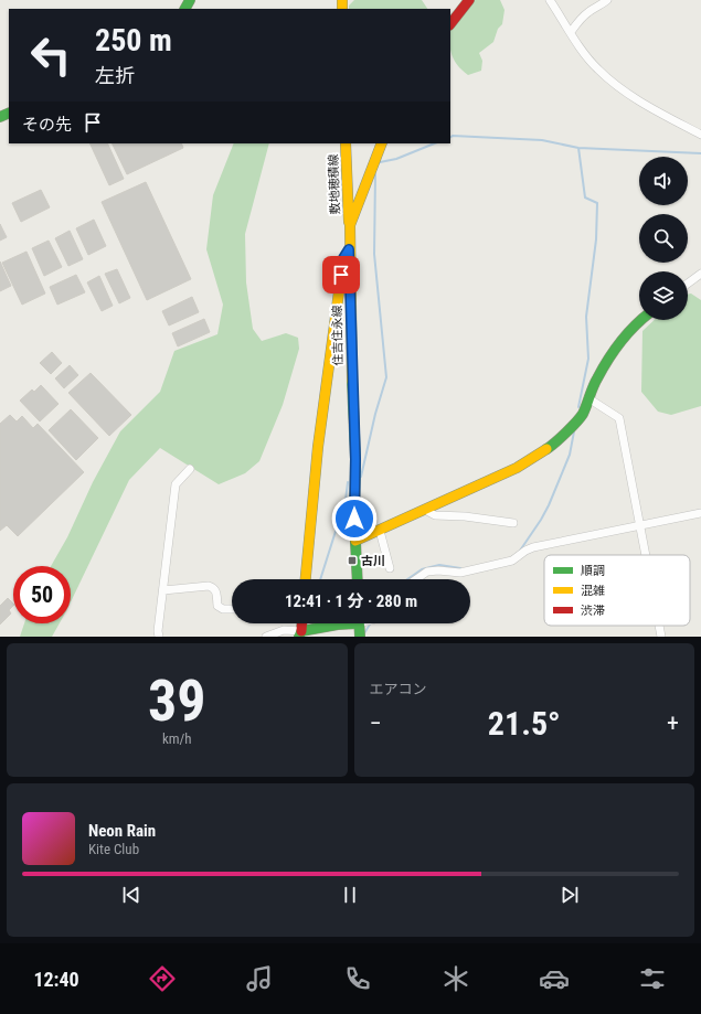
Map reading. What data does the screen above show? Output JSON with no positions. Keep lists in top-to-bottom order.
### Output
{
  "streets": {
    "street": ["敷地穂積線", "住吉住永線"]
  },
  "crossings": [
    ["敷地穂積線", "住吉住永線"]
  ],
  "places": {
    "transit": ["古川"]
  },
  "legend": ["順調", "混雑", "渋滞"],
  "page": {
    "turn": ["250 m", "左折"],
    "then": "その先",
    "limit": "50",
    "trip": "12:41 · 1 分 · 280 m",
    "tile": [
      ["39", "km/h"],
      "エアコン"
    ],
    "heat": ["−", "21.5°", "+"],
    "song": ["Neon Rain", "Kite Club"],
    "tabs": "12:40"
  }
}
